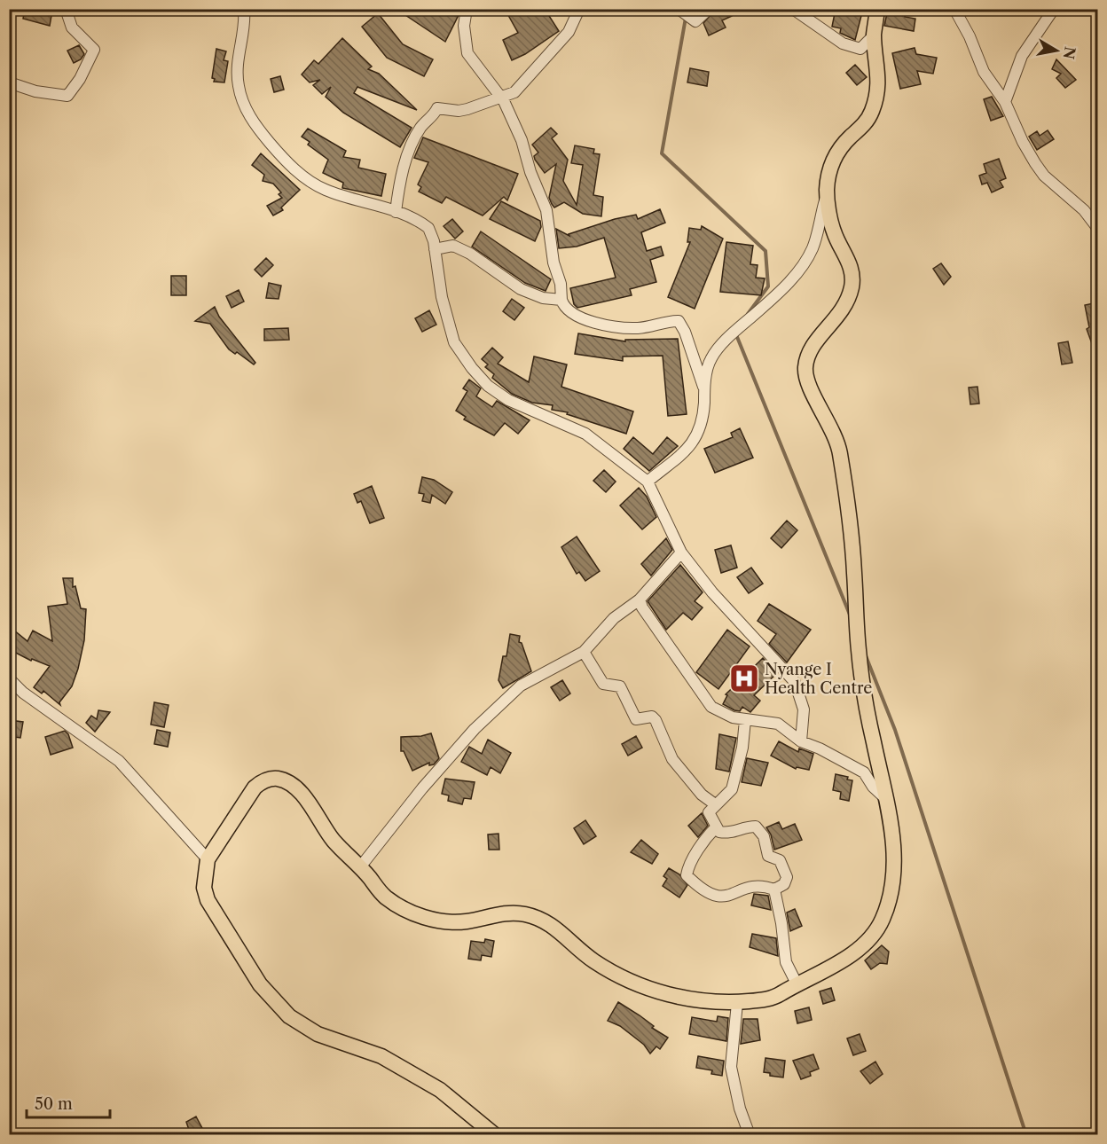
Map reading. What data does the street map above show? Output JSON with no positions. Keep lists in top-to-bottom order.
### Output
{
  "places": {
    "hospital": ["Nyange I Health Centre"]
  },
  "scale_bar": "50 m",
  "north": "right"
}
